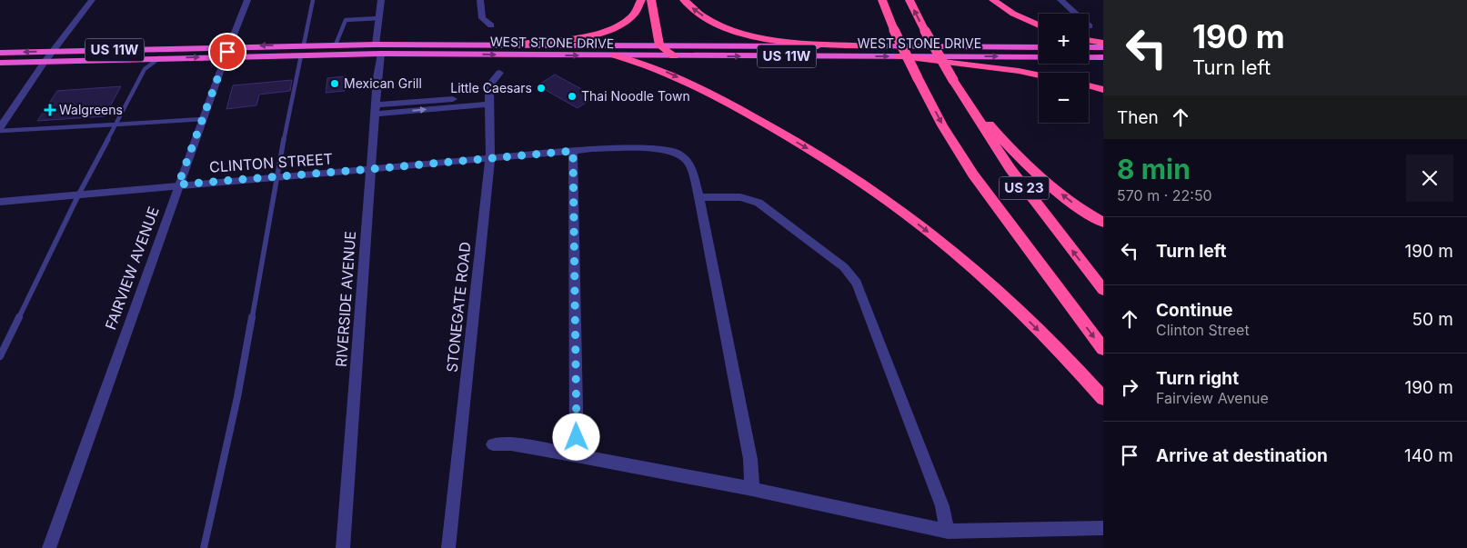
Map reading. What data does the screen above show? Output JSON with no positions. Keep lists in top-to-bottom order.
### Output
{
  "streets": {
    "highway": ["WEST STONE DRIVE", "US 11W", "US 23"],
    "street": [
      "CLINTON STREET",
      "FAIRVIEW AVENUE",
      "RIVERSIDE AVENUE",
      "STONEGATE ROAD"
    ]
  },
  "crossings": [
    ["WEST STONE DRIVE", "FAIRVIEW AVENUE"],
    ["WEST STONE DRIVE", "RIVERSIDE AVENUE"],
    ["CLINTON STREET", "FAIRVIEW AVENUE"],
    ["CLINTON STREET", "RIVERSIDE AVENUE"],
    ["CLINTON STREET", "STONEGATE ROAD"]
  ],
  "places": {
    "other": ["Mexican Grill", "Little Caesars", "Thai Noodle Town"],
    "health": ["Walgreens"]
  },
  "page": {
    "turn": ["190 m", "Turn left"],
    "map_buttons": ["+", "−"],
    "then": "Then",
    "heading": ["8 min", "570 m · 22:50"],
    "list": [
      {
        "name": "Turn left",
        "value": "190 m"
      },
      {
        "name": "Continue",
        "note": "Clinton Street",
        "value": "50 m"
      },
      {
        "name": "Turn right",
        "note": "Fairview Avenue",
        "value": "190 m"
      },
      {
        "name": "Arrive at destination",
        "value": "140 m"
      }
    ]
  }
}
